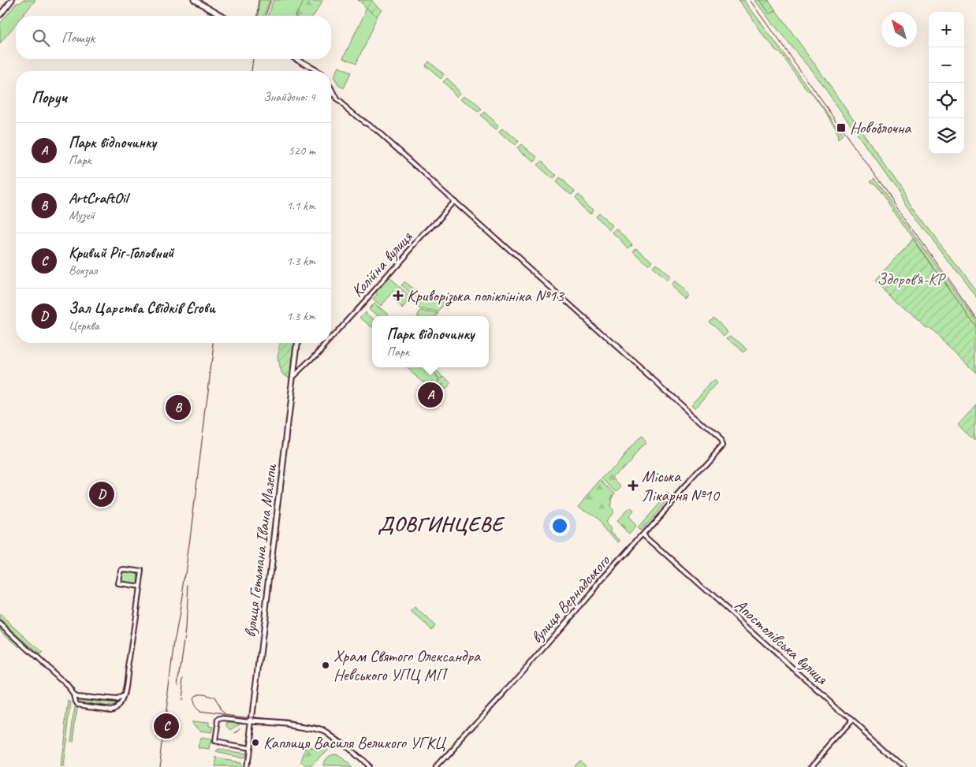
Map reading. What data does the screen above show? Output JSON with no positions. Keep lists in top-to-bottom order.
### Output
{
  "streets": {
    "main road": ["вулиця Гетьмана Івана Мазепи"],
    "street": ["Колійна вулиця", "вулиця Вернадського", "Апостолівська вулиця"]
  },
  "crossings": [
    ["Колійна вулиця", "вулиця Гетьмана Івана Мазепи"],
    ["Колійна вулиця", "вулиця Вернадського"],
    ["вулиця Вернадського", "Апостолівська вулиця"]
  ],
  "districts": ["ДОВГИНЦЕВЕ"],
  "parks": ["Здоров'я-КР"],
  "places": {
    "transit": ["Новоблочна"],
    "health": ["Криворізька поліклініка №13", "Міська Лікарня №10"],
    "other": ["Храм Святого Олександра Невського УПЦ МП", "Каплиця Василя Великого УГКЦ"]
  },
  "north": "top left",
  "page": {
    "map_buttons": ["+", "−"],
    "search": "Пошук",
    "heading": ["Поруч", "Знайдено: 4"],
    "list": [
      {
        "mark": "A",
        "name": "Парк відпочинку",
        "note": "Парк",
        "value": "520 m"
      },
      {
        "mark": "B",
        "name": "ArtCraftOil",
        "note": "Музей",
        "value": "1.1 km"
      },
      {
        "mark": "C",
        "name": "Кривий Ріг-Головний",
        "note": "Вокзал",
        "value": "1.3 km"
      },
      {
        "mark": "D",
        "name": "Зал Царства Свідків Єгови",
        "note": "Церква",
        "value": "1.3 km"
      }
    ],
    "popup": ["Парк відпочинку", "Парк"],
    "pins": [
      "A",
      "B",
      "D",
      "C"
    ]
  }
}
